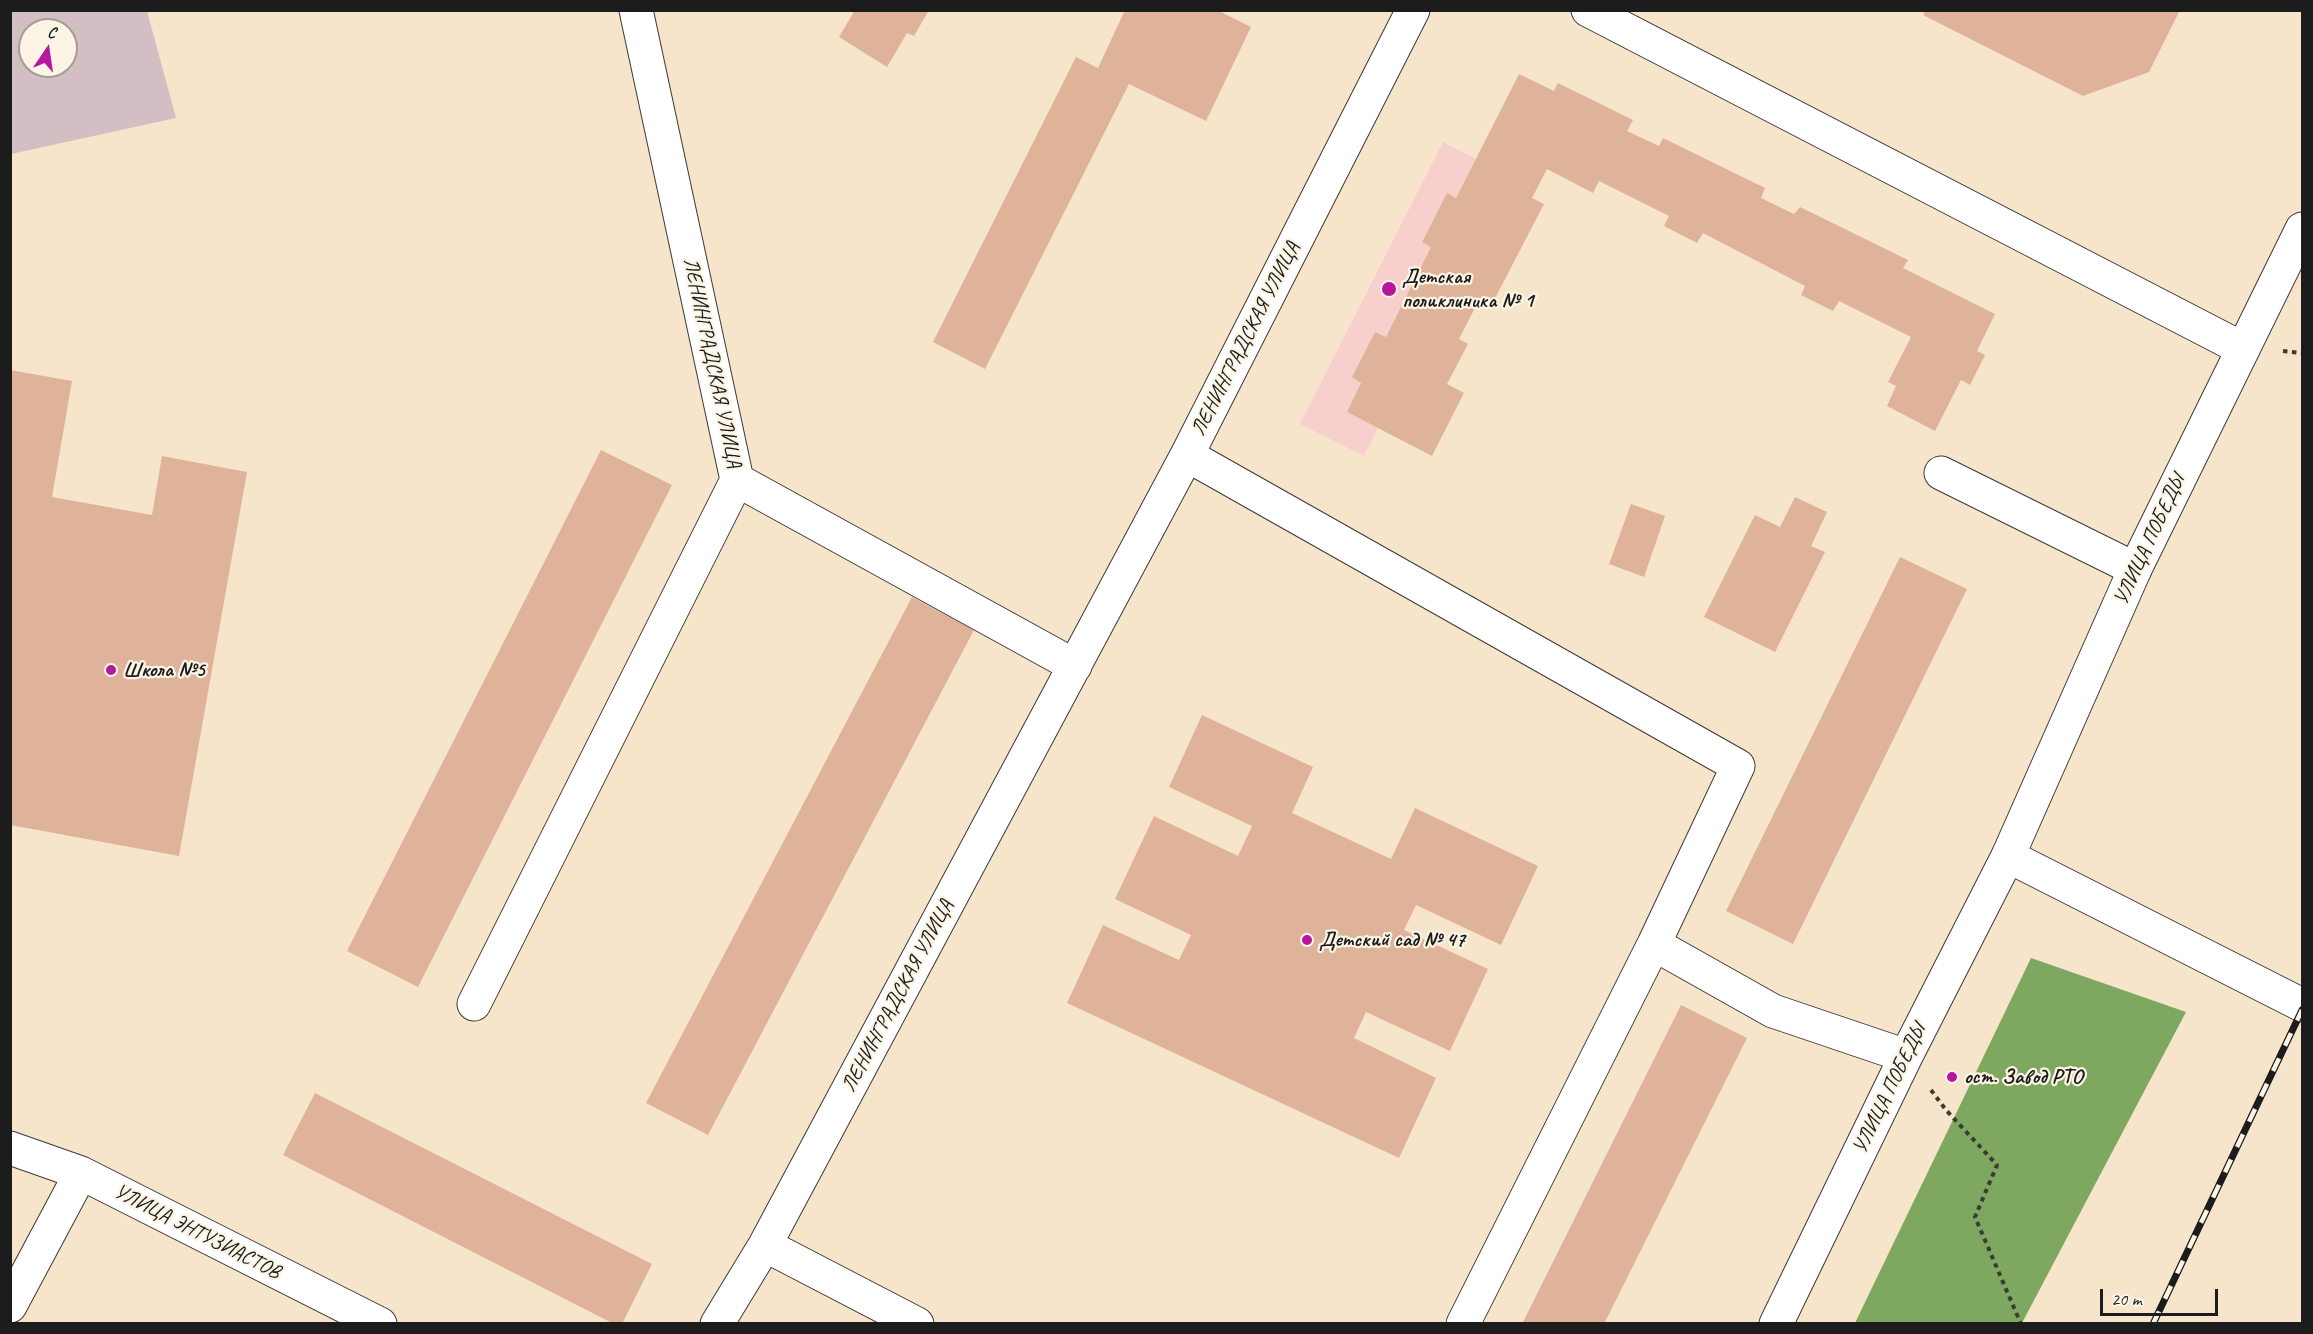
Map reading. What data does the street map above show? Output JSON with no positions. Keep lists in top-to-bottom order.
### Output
{
  "streets": {
    "street": ["ЛЕНИНГРАДСКАЯ УЛИЦА", "УЛИЦА ПОБЕДЫ", "УЛИЦА ЭНТУЗИАСТОВ"]
  },
  "places": [
    "Детская поликлиника № 1",
    "Школа №5",
    "Детский сад № 47",
    "ост. Завод РТО"
  ],
  "scale_bar": "20 m",
  "north": "top"
}
